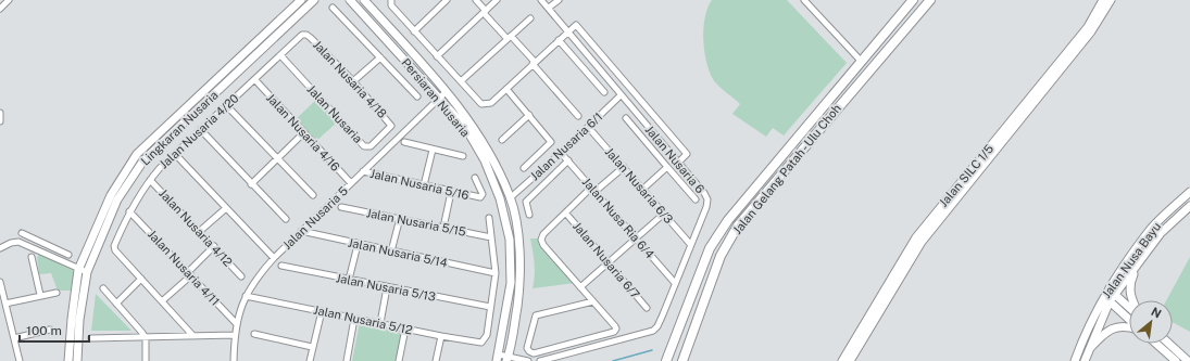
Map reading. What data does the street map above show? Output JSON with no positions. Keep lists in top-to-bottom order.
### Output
{
  "streets": {
    "main road": ["Jalan Gelang Patah - Ulu Choh"],
    "street": [
      "Jalan Nusaria 4/18",
      "Persiaran Nusaria",
      "Jalan Nusaria",
      "Lingkaran Nusaria",
      "Jalan Nusaria 4/20",
      "Jalan Nusaria 4/16",
      "Jalan Nusaria 6/1",
      "Jalan Nusaria 6",
      "Jalan SILC 1/5",
      "Jalan Nusaria 5/16",
      "Jalan Nusaria 6/3",
      "Jalan Nusaria 5",
      "Jalan Nusa Ria 6/4",
      "Jalan Nusaria 5/15",
      "Jalan Nusaria 4/12",
      "Jalan Nusaria 5/14",
      "Jalan Nusaria 6/7",
      "Jalan Nusa Bayu",
      "Jalan Nusaria 4/11",
      "Jalan Nusaria 5/13",
      "Jalan Nusaria 5/12"
    ]
  },
  "crossings": [
    ["Jalan Nusaria 4/18", "Jalan Nusaria"],
    ["Jalan Nusaria 4/18", "Jalan Nusaria 4/20"],
    ["Persiaran Nusaria", "Jalan Nusaria 6/1"],
    ["Persiaran Nusaria", "Jalan Nusaria 5"],
    ["Jalan Nusaria", "Jalan Nusaria 4/20"],
    ["Jalan Nusaria 4/20", "Jalan Nusaria 4/16"],
    ["Jalan Nusaria 4/20", "Jalan Nusaria 4/12"],
    ["Jalan Nusaria 4/20", "Jalan Nusaria 4/11"],
    ["Jalan Nusaria 4/16", "Jalan Nusaria 5"],
    ["Jalan Nusaria 6/1", "Jalan Nusaria 6"],
    ["Jalan Nusaria 6/1", "Jalan Nusaria 6/3"],
    ["Jalan Nusaria 6/1", "Jalan Nusa Ria 6/4"],
    ["Jalan Nusaria 6", "Jalan Nusaria 6/3"],
    ["Jalan Nusaria 6", "Jalan Nusa Ria 6/4"],
    ["Jalan Nusaria 5/16", "Jalan Nusaria 5"],
    ["Jalan Nusaria 5", "Jalan Nusaria 5/14"],
    ["Jalan Nusaria 5", "Jalan Nusaria 4/11"],
    ["Jalan Nusaria 5", "Jalan Nusaria 5/12"],
    ["Jalan Nusaria 5/13", "Jalan Nusaria 5/12"]
  ],
  "scale_bar": "100 m",
  "north": "top right"
}
